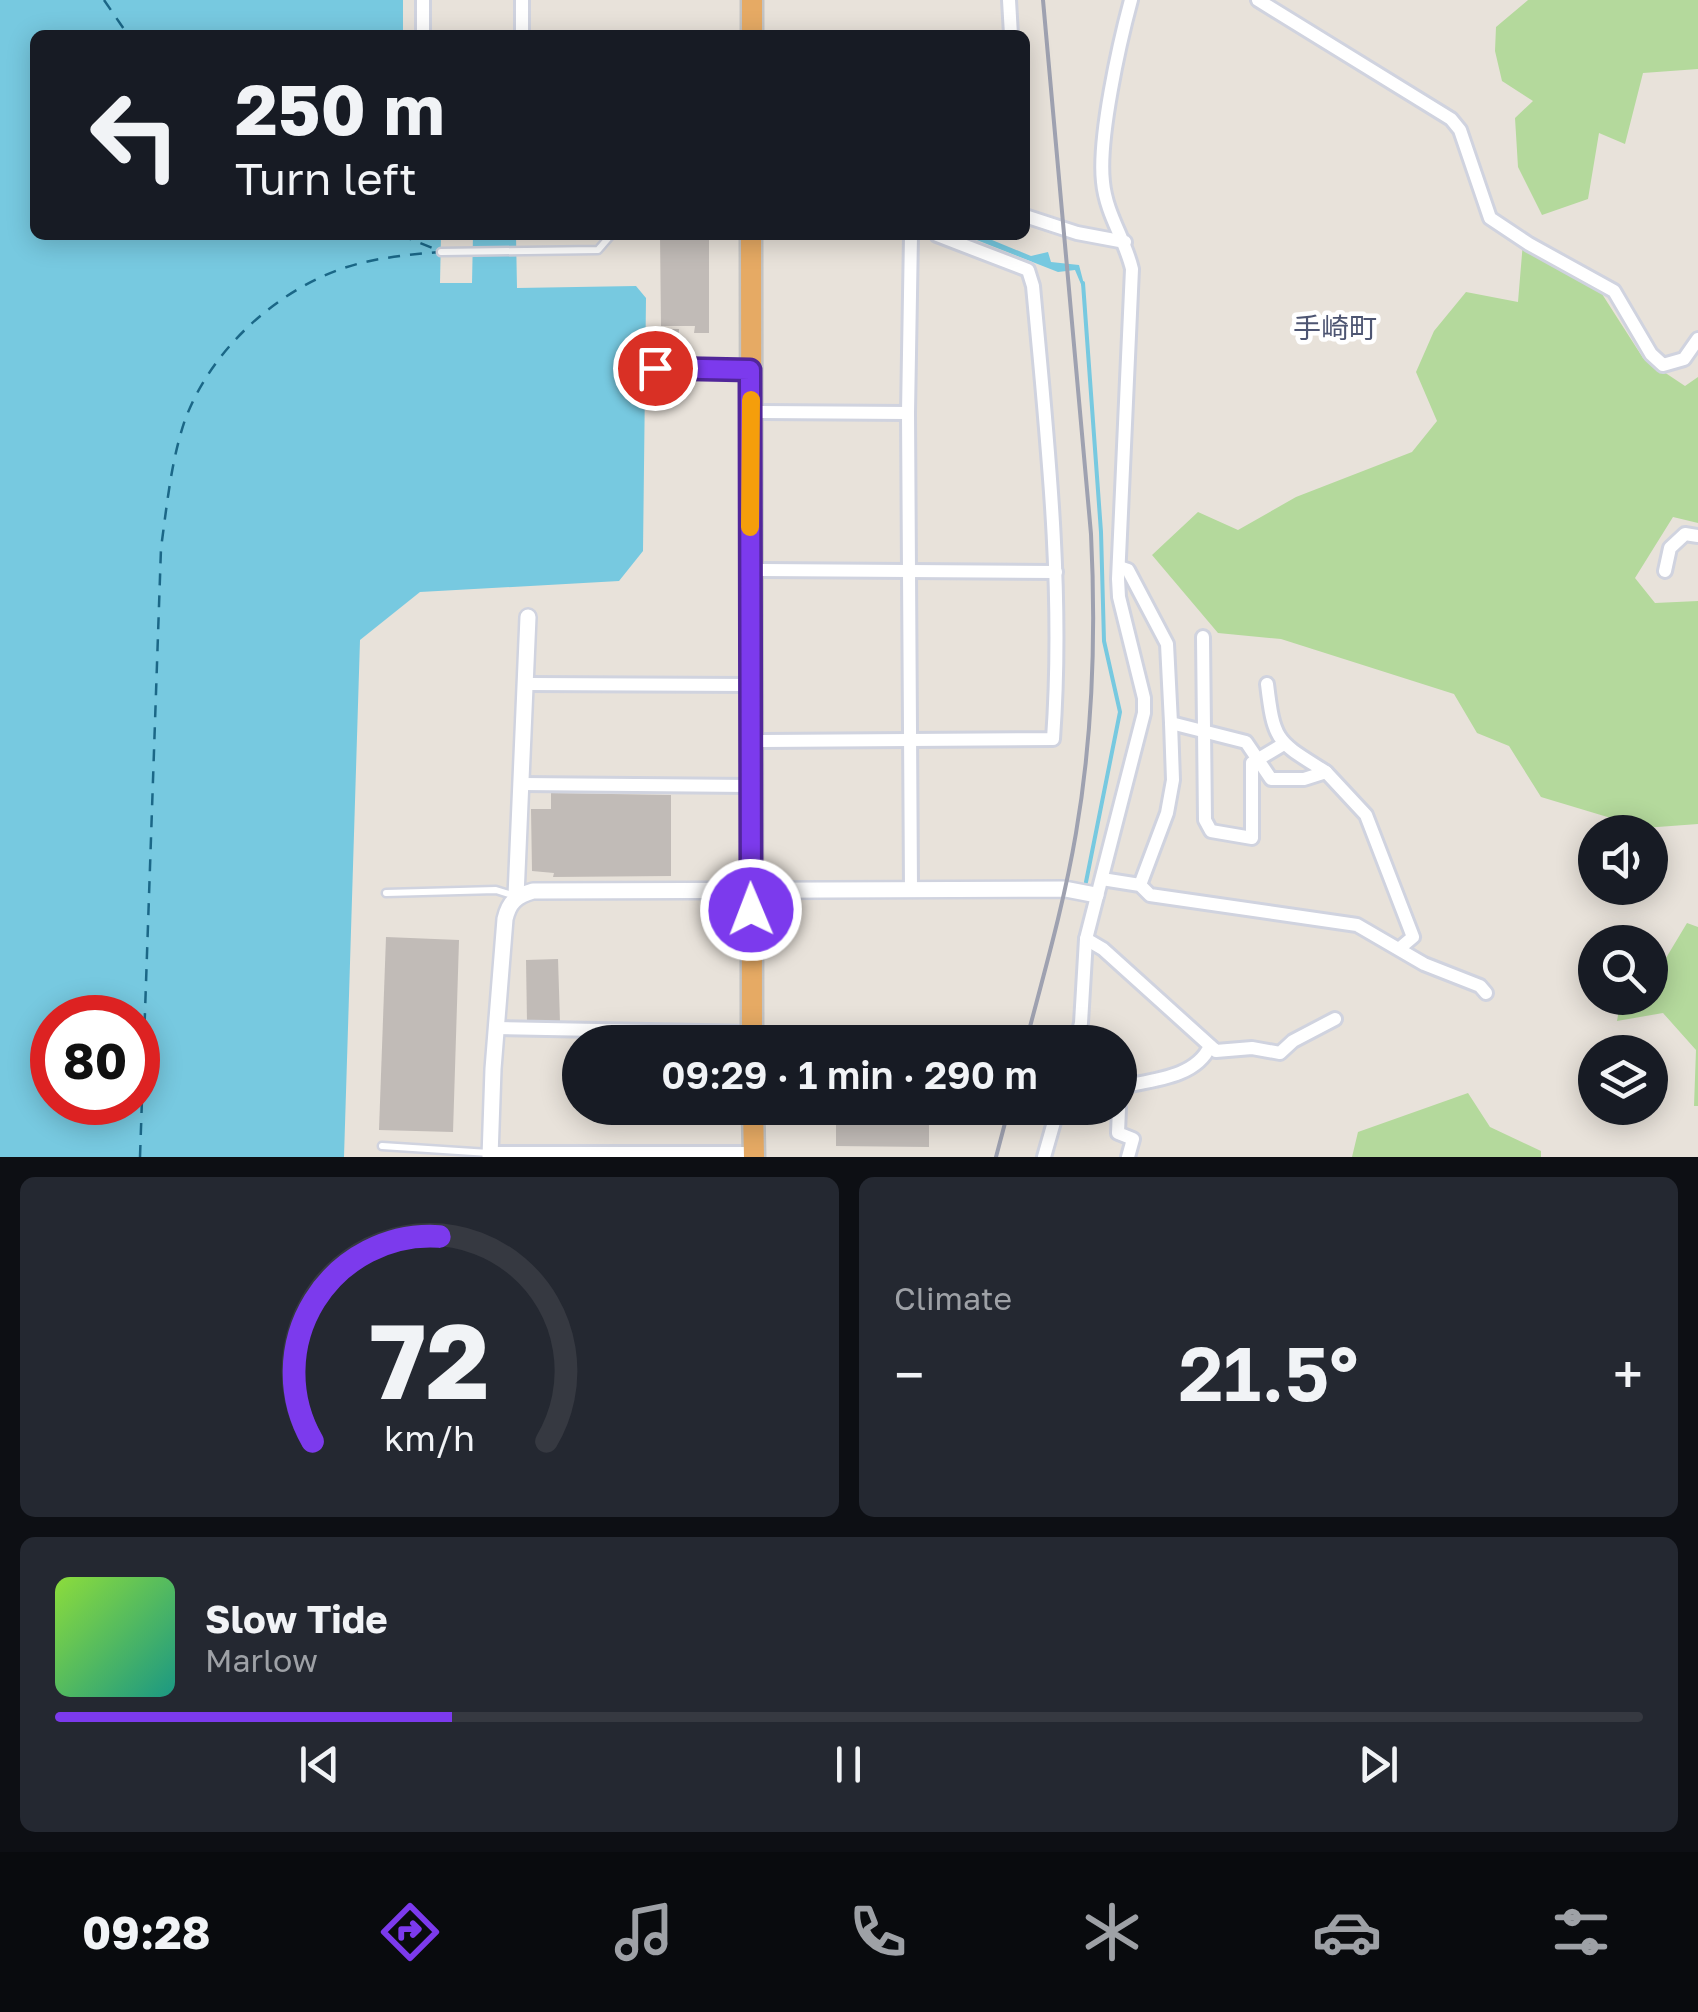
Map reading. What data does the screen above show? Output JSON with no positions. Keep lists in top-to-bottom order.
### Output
{
  "districts": ["手崎町"],
  "page": {
    "turn": ["250 m", "Turn left"],
    "limit": "80",
    "trip": "09:29 · 1 min · 290 m",
    "tile": "Climate",
    "heat": ["−", "21.5°", "+"],
    "song": ["Slow Tide", "Marlow"],
    "tabs": "09:28",
    "gauge": ["72", "km/h"]
  }
}
